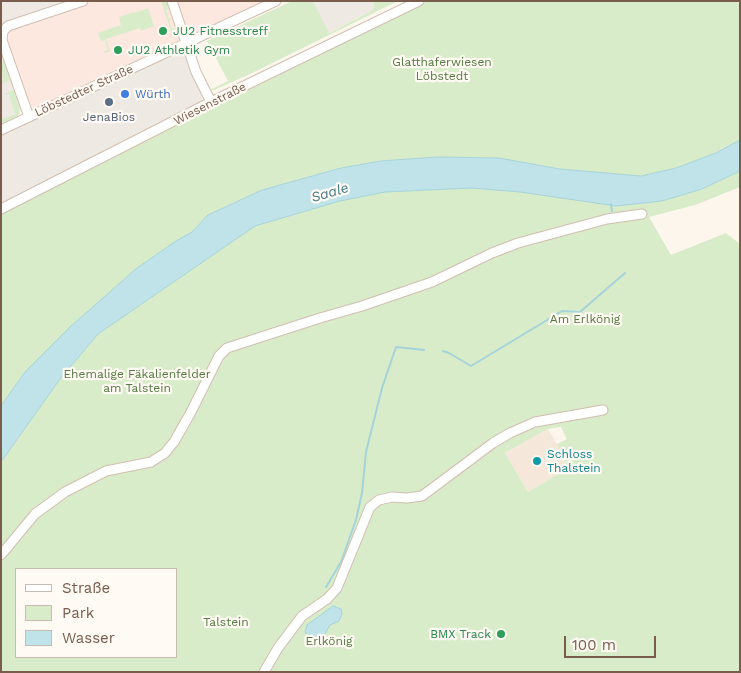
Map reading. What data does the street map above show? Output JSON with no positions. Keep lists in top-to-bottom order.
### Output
{
  "streets": {
    "street": ["Löbstedter Straße", "Wiesenstraße"]
  },
  "water": ["Saale"],
  "parks": [
    "Glatthaferwiesen Löbstedt",
    "Am Erlkönig",
    "Ehemalige Fäkalienfelder am Talstein",
    "Talstein",
    "Erlkönig"
  ],
  "places": [
    "JU2 Fitnesstreff",
    "JU2 Athletik Gym",
    "Würth",
    "JenaBios",
    "Schloss Thalstein",
    "BMX Track"
  ],
  "legend": ["Straße", "Park", "Wasser"],
  "scale_bar": "100 m"
}
